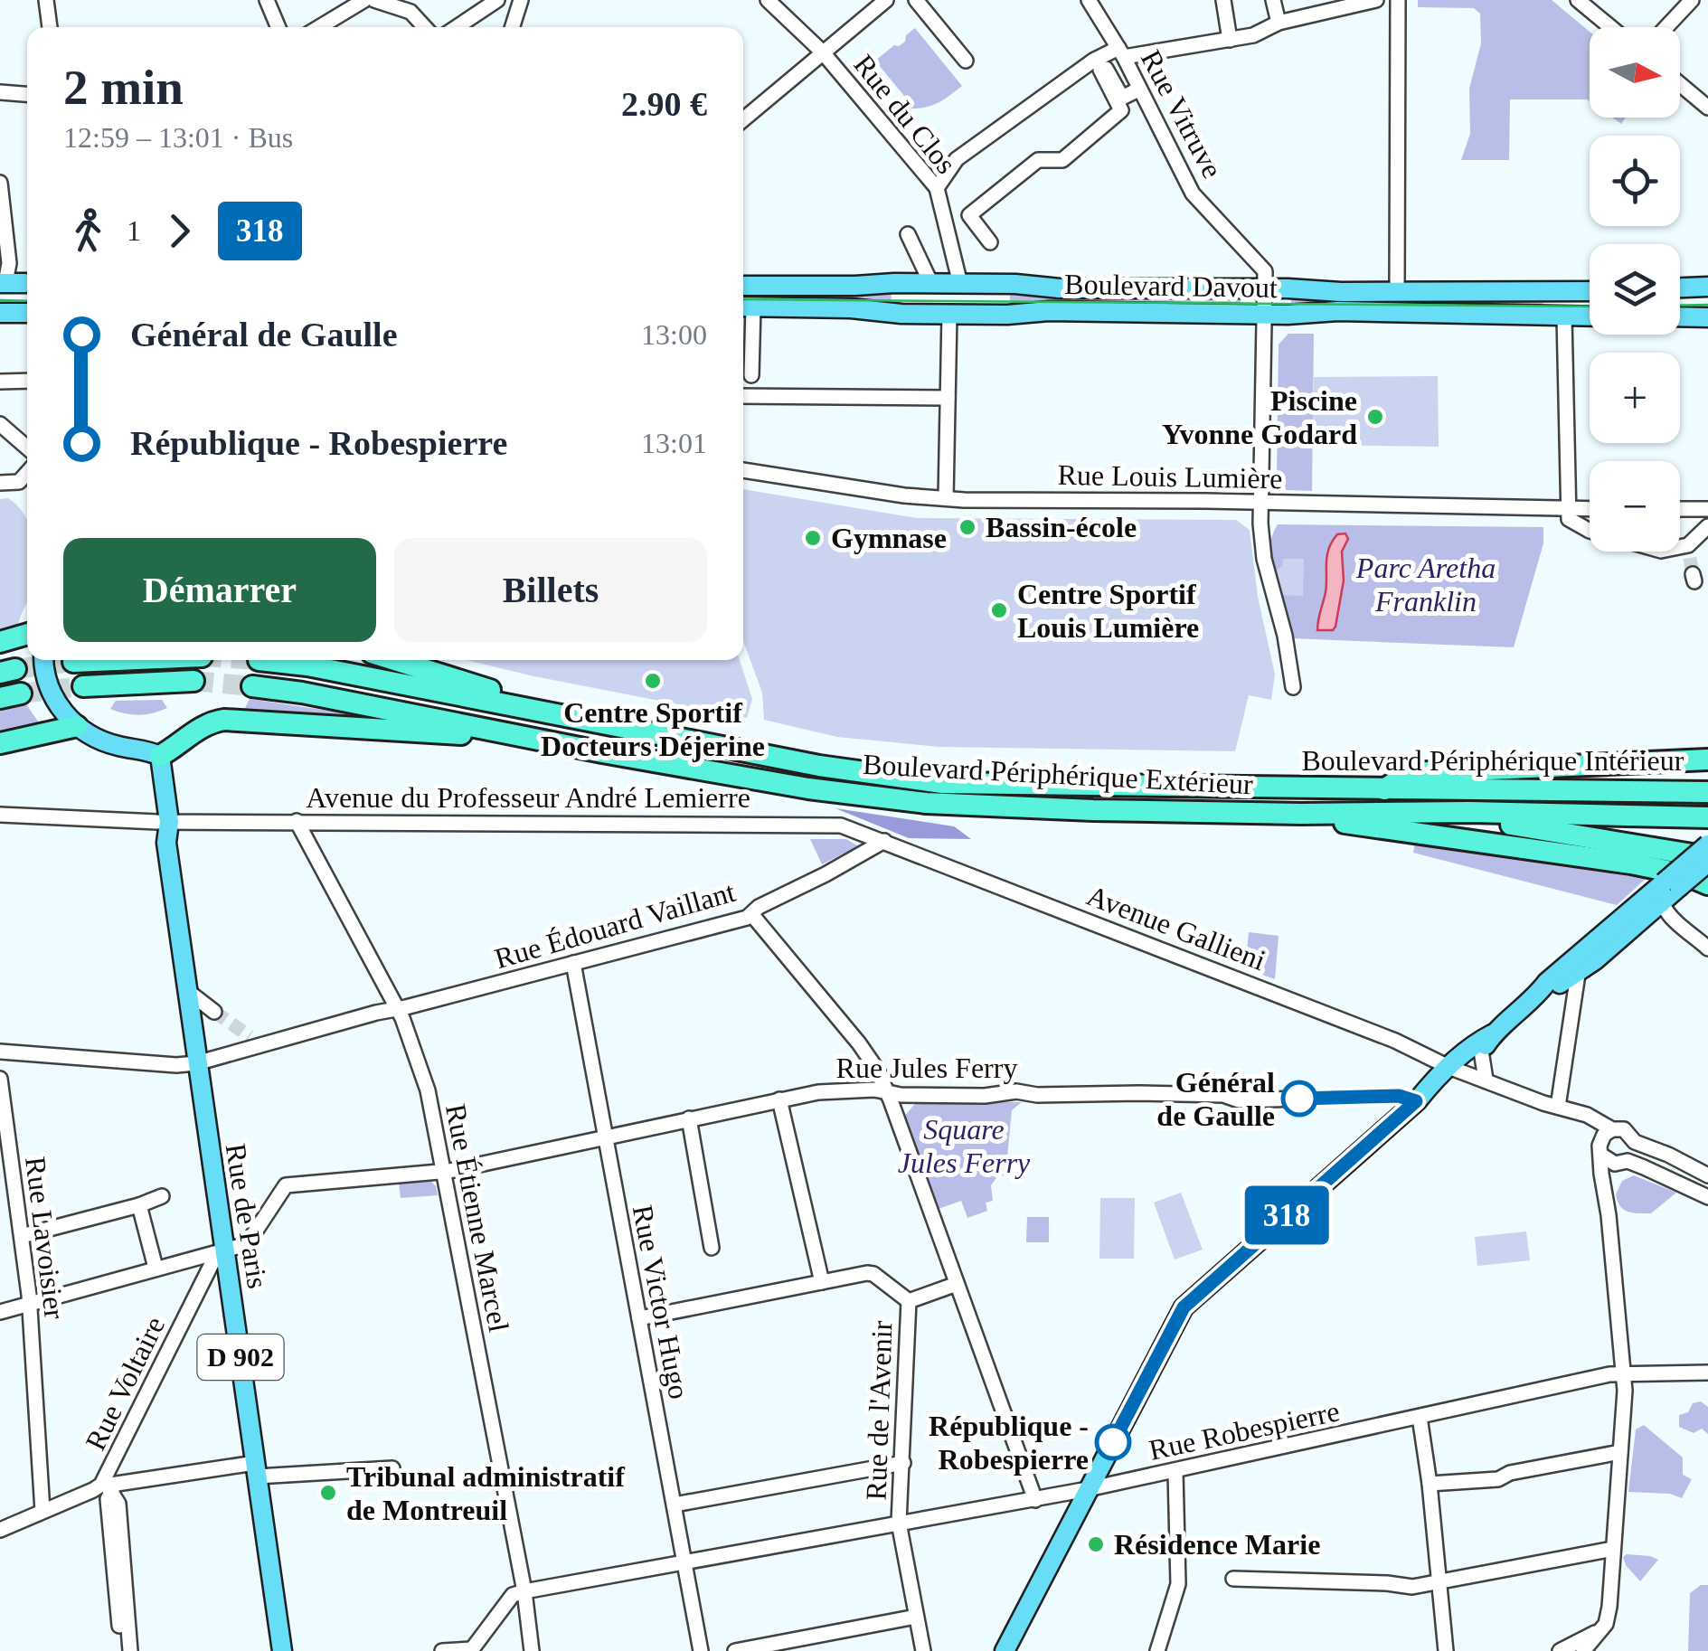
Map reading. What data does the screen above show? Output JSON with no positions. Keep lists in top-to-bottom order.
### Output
{
  "streets": {
    "highway": ["Boulevard Périphérique Intérieur", "Boulevard Périphérique Extérieur"],
    "main road": ["Boulevard Davout", "Rue de Paris", "D 902"],
    "street": [
      "Rue du Clos",
      "Rue Vitruve",
      "Rue Louis Lumière",
      "Avenue du Professeur André Lemierre",
      "Rue Édouard Vaillant",
      "Avenue Gallieni",
      "Rue Jules Ferry",
      "Rue Étienne Marcel",
      "Rue Lavoisier",
      "Rue Victor Hugo",
      "Rue Voltaire",
      "Rue de l'Avenir",
      "Rue Robespierre"
    ]
  },
  "crossings": [
    ["Rue du Clos", "Boulevard Davout"],
    ["Rue Vitruve", "Boulevard Davout"],
    ["Avenue du Professeur André Lemierre", "Rue Édouard Vaillant"],
    ["Avenue du Professeur André Lemierre", "Avenue Gallieni"],
    ["Avenue du Professeur André Lemierre", "Rue de Paris"],
    ["Avenue du Professeur André Lemierre", "Rue Étienne Marcel"],
    ["Rue Édouard Vaillant", "Avenue Gallieni"],
    ["Rue Édouard Vaillant", "Rue de Paris"],
    ["Rue Édouard Vaillant", "Rue Étienne Marcel"],
    ["Rue Édouard Vaillant", "Rue Victor Hugo"],
    ["Rue Jules Ferry", "Rue de Paris"],
    ["Rue Jules Ferry", "Rue Étienne Marcel"],
    ["Rue Jules Ferry", "Rue Victor Hugo"],
    ["Rue Jules Ferry", "Rue Voltaire"],
    ["Rue de Paris", "Rue Voltaire"],
    ["Rue Étienne Marcel", "Rue Robespierre"],
    ["Rue Lavoisier", "Rue Voltaire"],
    ["Rue Victor Hugo", "Rue Robespierre"],
    ["Rue de l'Avenir", "Rue Robespierre"]
  ],
  "parks": ["Parc Aretha Franklin", "Square Jules Ferry"],
  "places": [
    "Piscine Yvonne Godard",
    "Bassin-école",
    "Gymnase",
    "Centre Sportif Louis Lumière",
    "Centre Sportif Docteurs Déjerine",
    "Général de Gaulle",
    "République - Robespierre",
    "Tribunal administratif de Montreuil",
    "Résidence Marie"
  ],
  "lines": ["bus line 318"],
  "north": "right",
  "page": {
    "on_map": "318",
    "map_buttons": ["+", "−"],
    "heading": ["2 min", "12:59 – 13:01 · Bus", "2.90 €"],
    "legs": ["1", "318"],
    "list": [
      {
        "name": "Général de Gaulle",
        "value": "13:00"
      },
      {
        "name": "République - Robespierre",
        "value": "13:01"
      }
    ],
    "buttons": ["Démarrer", "Billets"]
  }
}
